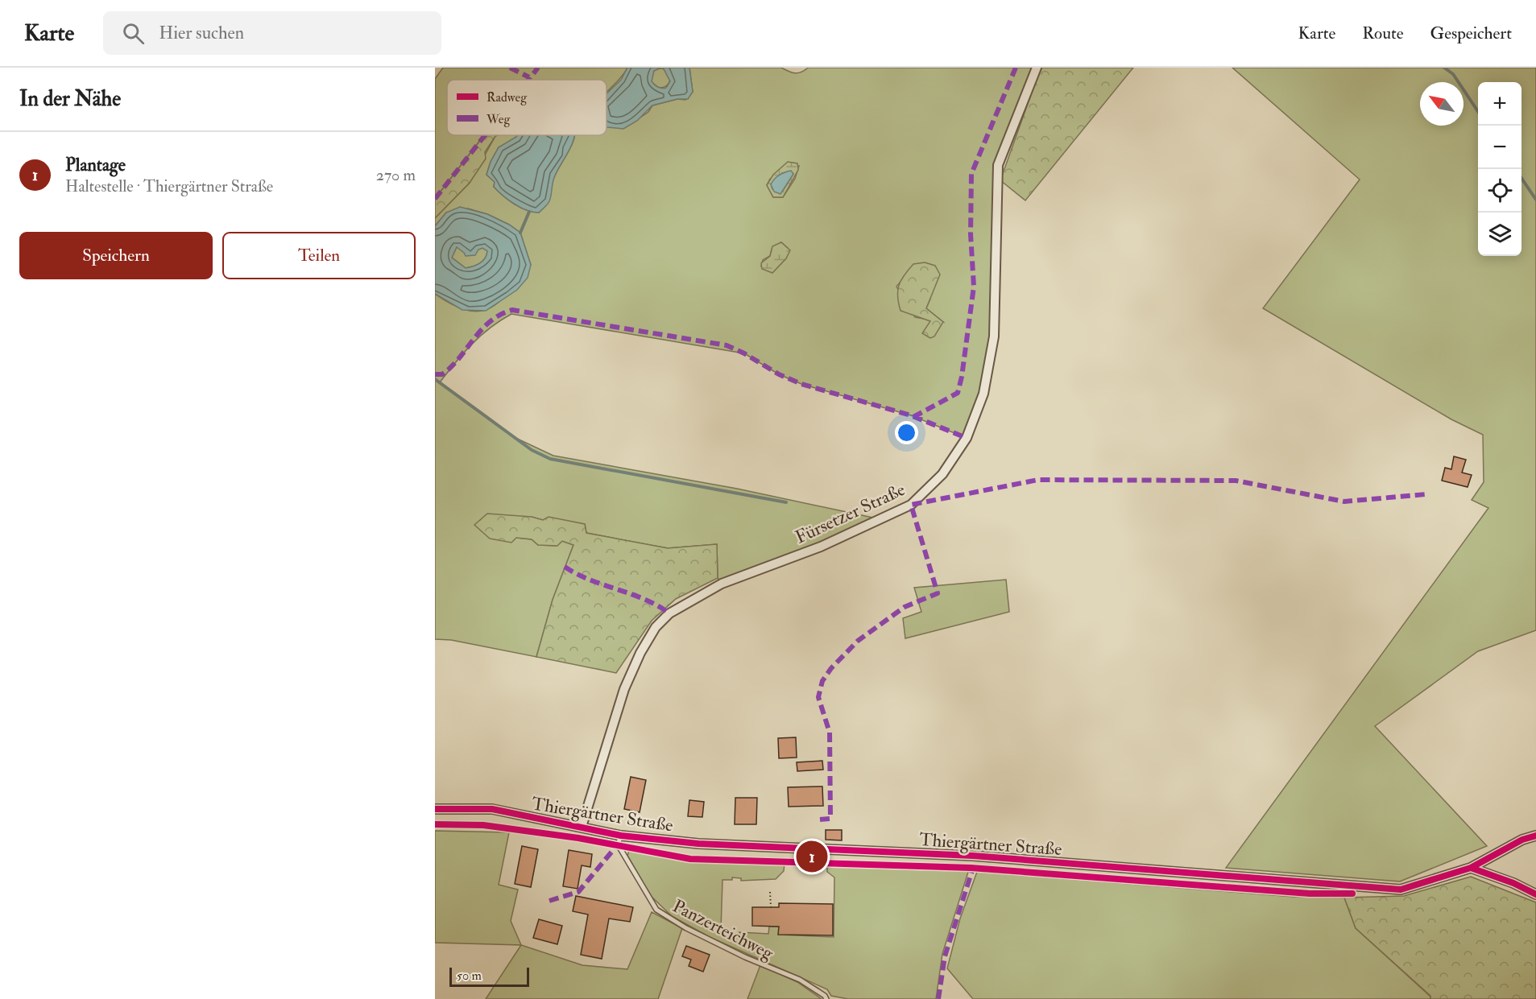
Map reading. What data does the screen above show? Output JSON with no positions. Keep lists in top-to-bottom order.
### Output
{
  "streets": {
    "street": ["Fürsetzer Straße", "Thiergärtner Straße"],
    "lane": ["Panzerteichweg"]
  },
  "crossings": [
    ["Fürsetzer Straße", "Thiergärtner Straße"],
    ["Thiergärtner Straße", "Panzerteichweg"]
  ],
  "legend": ["Radweg", "Weg"],
  "scale_bar": "50 m",
  "north": "top left",
  "page": {
    "header": "Karte",
    "search": "Hier suchen",
    "nav": ["Karte", "Route", "Gespeichert"],
    "heading": "In der Nähe",
    "map_buttons": ["+", "−"],
    "list": [
      {
        "mark": "1",
        "name": "Plantage",
        "note": "Haltestelle · Thiergärtner Straße",
        "value": "270 m"
      }
    ],
    "buttons": ["Speichern", "Teilen"],
    "pins": "1",
    "scale": "50 m"
  }
}
